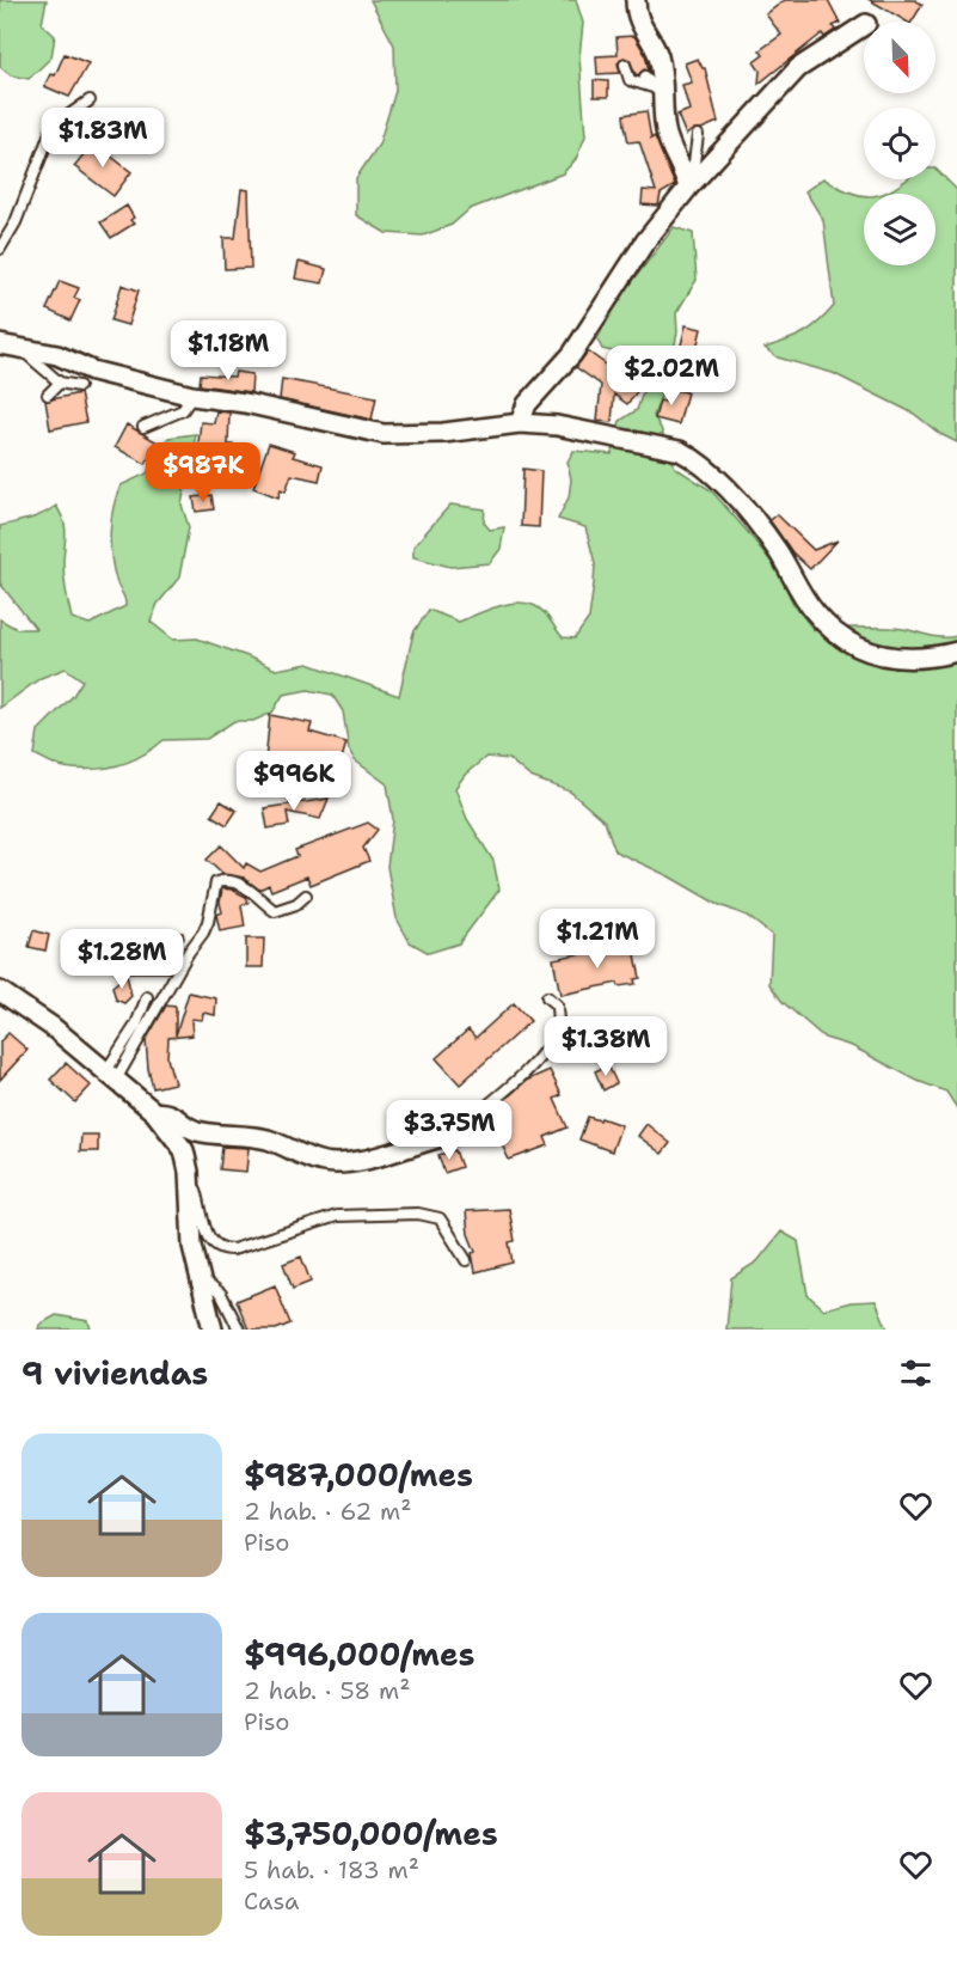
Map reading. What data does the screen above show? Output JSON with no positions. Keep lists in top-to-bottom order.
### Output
{
  "north": "bottom right",
  "page": {
    "price": [
      "$1.83M",
      "$1.18M",
      "$2.02M",
      "$987K",
      "$996K",
      "$1.21M",
      "$1.28M",
      "$1.38M",
      "$3.75M"
    ],
    "heading": "9 viviendas",
    "list": [
      {
        "name": "$987,000/mes",
        "note": "2 hab. · 62 m² · Piso"
      },
      {
        "name": "$996,000/mes",
        "note": "2 hab. · 58 m² · Piso"
      },
      {
        "name": "$3,750,000/mes",
        "note": "5 hab. · 183 m² · Casa"
      }
    ]
  }
}
